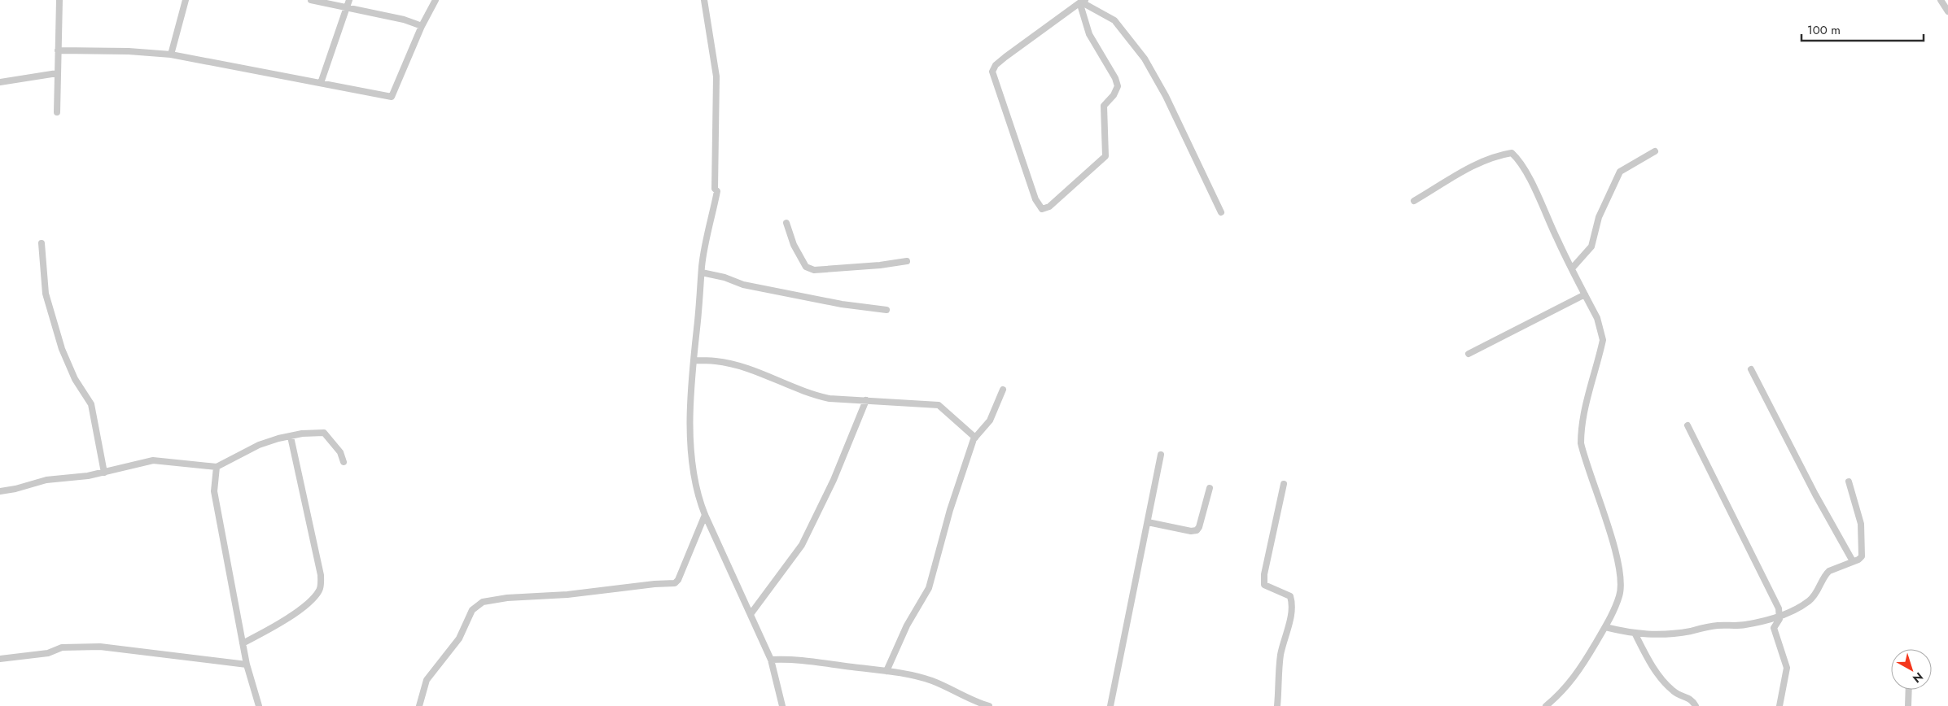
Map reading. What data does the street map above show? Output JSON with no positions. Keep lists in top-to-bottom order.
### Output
{
  "scale_bar": "100 m",
  "north": "bottom right"
}
